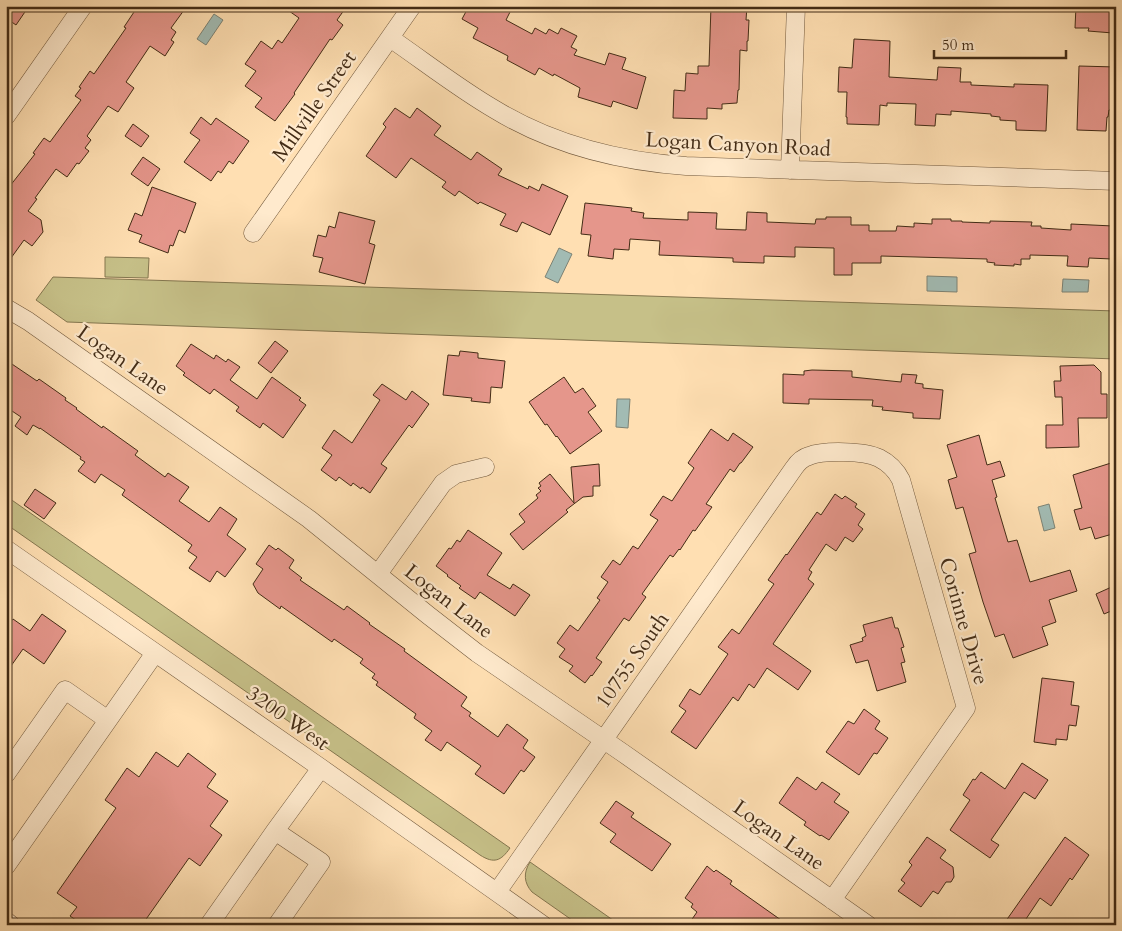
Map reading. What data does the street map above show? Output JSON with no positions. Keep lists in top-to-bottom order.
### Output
{
  "streets": {
    "street": [
      "Millville Street",
      "Logan Canyon Road",
      "Logan Lane",
      "Corinne Drive",
      "10755 South",
      "3200 West"
    ]
  },
  "crossings": [
    ["Millville Street", "Logan Canyon Road"],
    ["Logan Lane", "Corinne Drive"],
    ["Logan Lane", "10755 South"],
    ["Corinne Drive", "10755 South"],
    ["10755 South", "3200 West"]
  ],
  "scale_bar": "50 m"
}
